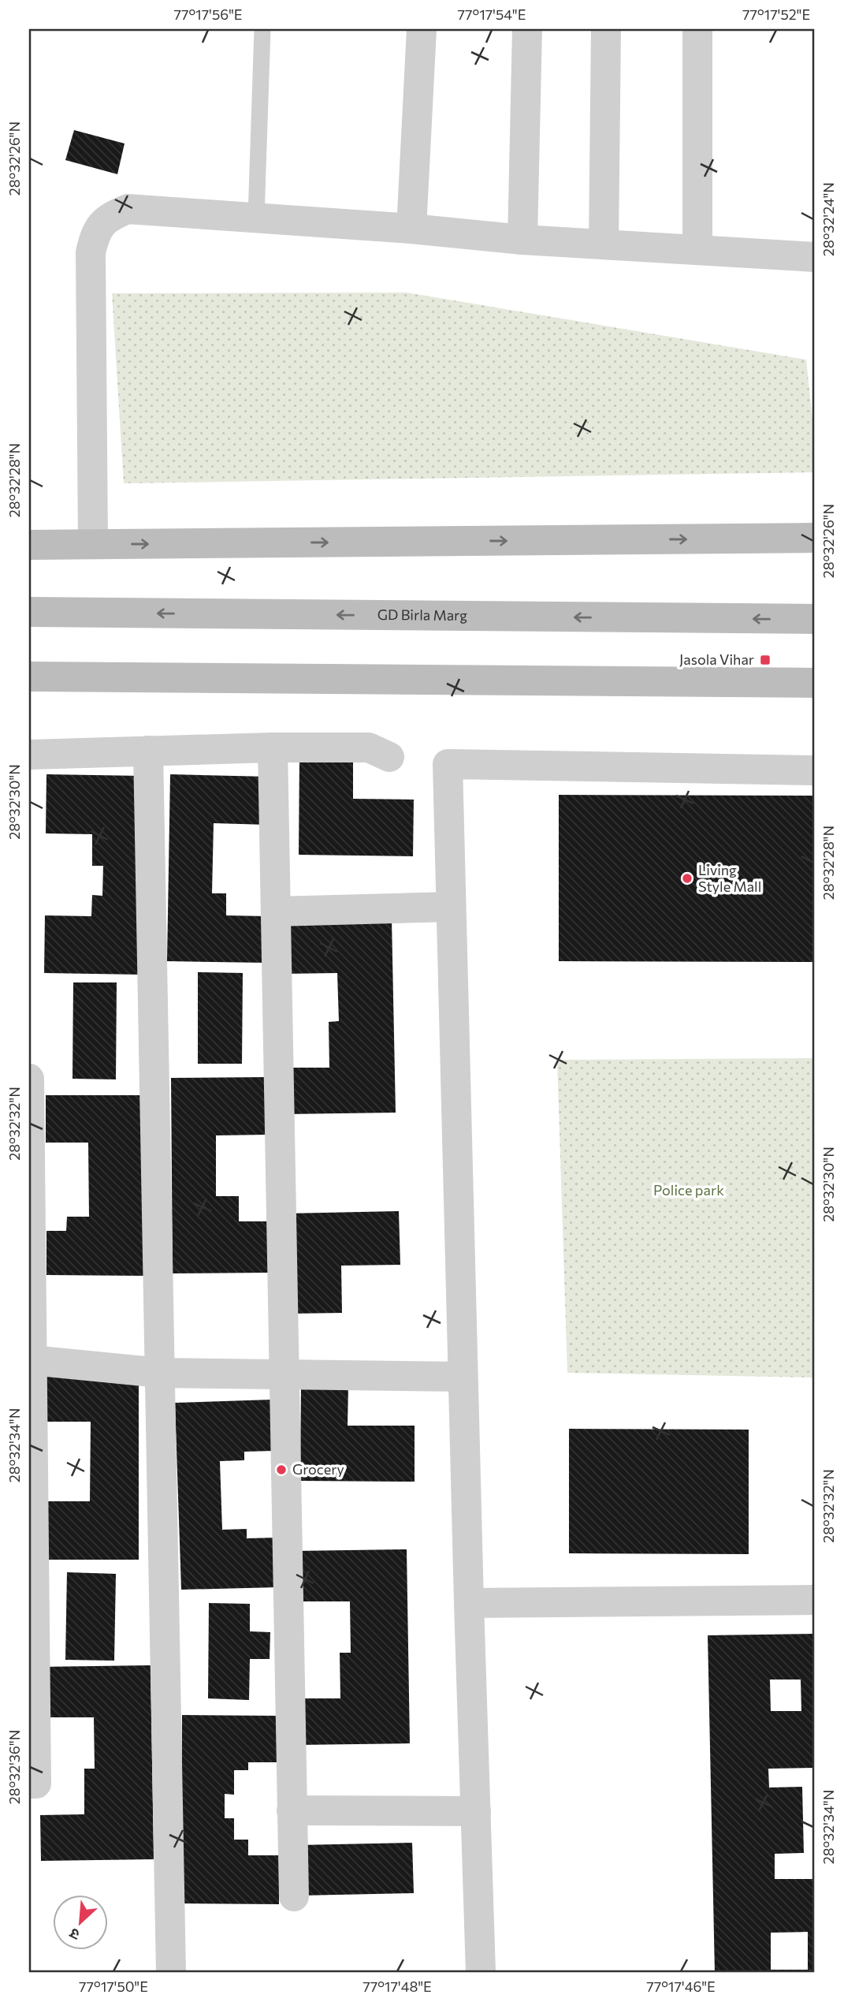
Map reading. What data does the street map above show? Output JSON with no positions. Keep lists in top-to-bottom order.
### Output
{
  "streets": {
    "main road": ["GD Birla Marg"]
  },
  "parks": ["Police park"],
  "places": {
    "transit": ["Jasola Vihar"],
    "other": ["Living Style Mall", "Grocery"]
  },
  "north": "bottom left",
  "coordinates": [
    "77°17'56\"E",
    "77°17'54\"E",
    "77°17'52\"E",
    "28°32'26\"N",
    "28°32'24\"N",
    "28°32'28\"N",
    "28°32'30\"N",
    "28°32'32\"N",
    "28°32'34\"N",
    "28°32'36\"N",
    "77°17'50\"E",
    "77°17'48\"E",
    "77°17'46\"E"
  ]
}
